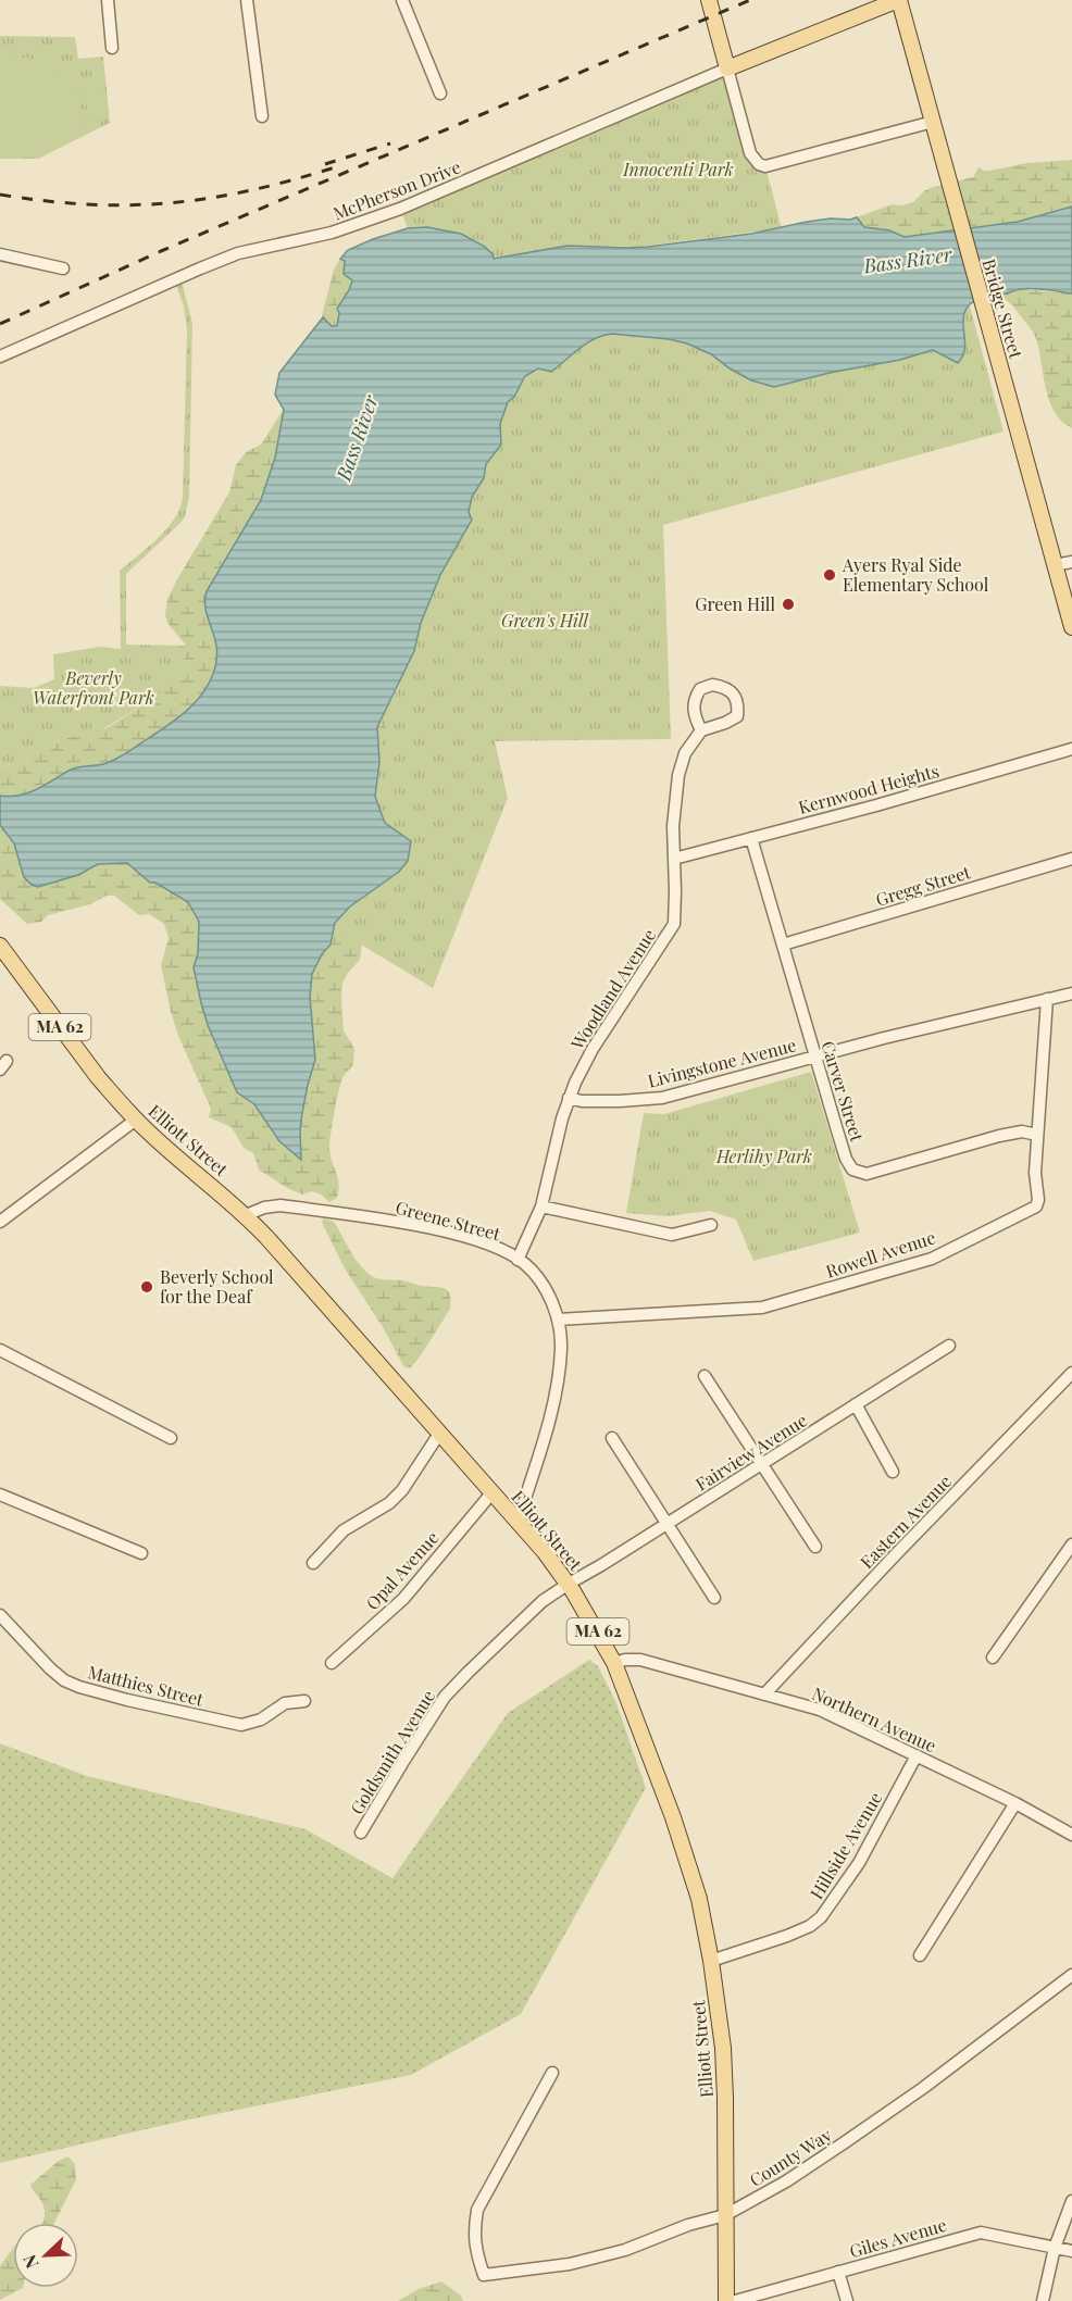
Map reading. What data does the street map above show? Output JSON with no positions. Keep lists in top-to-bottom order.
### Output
{
  "streets": {
    "main road": ["Bridge Street", "MA 62", "Elliott Street"],
    "street": [
      "McPherson Drive",
      "Kernwood Heights",
      "Gregg Street",
      "Woodland Avenue",
      "Livingstone Avenue",
      "Carver Street",
      "Greene Street",
      "Rowell Avenue",
      "Fairview Avenue",
      "Eastern Avenue",
      "Opal Avenue",
      "Matthies Street",
      "Northern Avenue",
      "Goldsmith Avenue",
      "Hillside Avenue",
      "County Way",
      "Giles Avenue"
    ]
  },
  "crossings": [
    ["Kernwood Heights", "Woodland Avenue"],
    ["Kernwood Heights", "Carver Street"],
    ["Gregg Street", "Carver Street"],
    ["Woodland Avenue", "Livingstone Avenue"],
    ["Woodland Avenue", "Greene Street"],
    ["Livingstone Avenue", "Carver Street"],
    ["Livingstone Avenue", "Rowell Avenue"],
    ["Carver Street", "Rowell Avenue"],
    ["Elliott Street", "Greene Street"],
    ["Elliott Street", "Fairview Avenue"],
    ["Elliott Street", "Opal Avenue"],
    ["Elliott Street", "Northern Avenue"],
    ["Elliott Street", "Goldsmith Avenue"],
    ["Elliott Street", "Hillside Avenue"],
    ["Elliott Street", "County Way"],
    ["Greene Street", "Rowell Avenue"],
    ["Fairview Avenue", "Goldsmith Avenue"],
    ["Eastern Avenue", "Northern Avenue"],
    ["Northern Avenue", "Hillside Avenue"]
  ],
  "water": ["Bass River"],
  "parks": [
    "Innocenti Park",
    "Green's Hill",
    "Beverly Waterfront Park",
    "Herlihy Park"
  ],
  "places": ["Ayers Ryal Side Elementary School", "Green Hill", "Beverly School for the Deaf"],
  "north": "bottom left"
}
